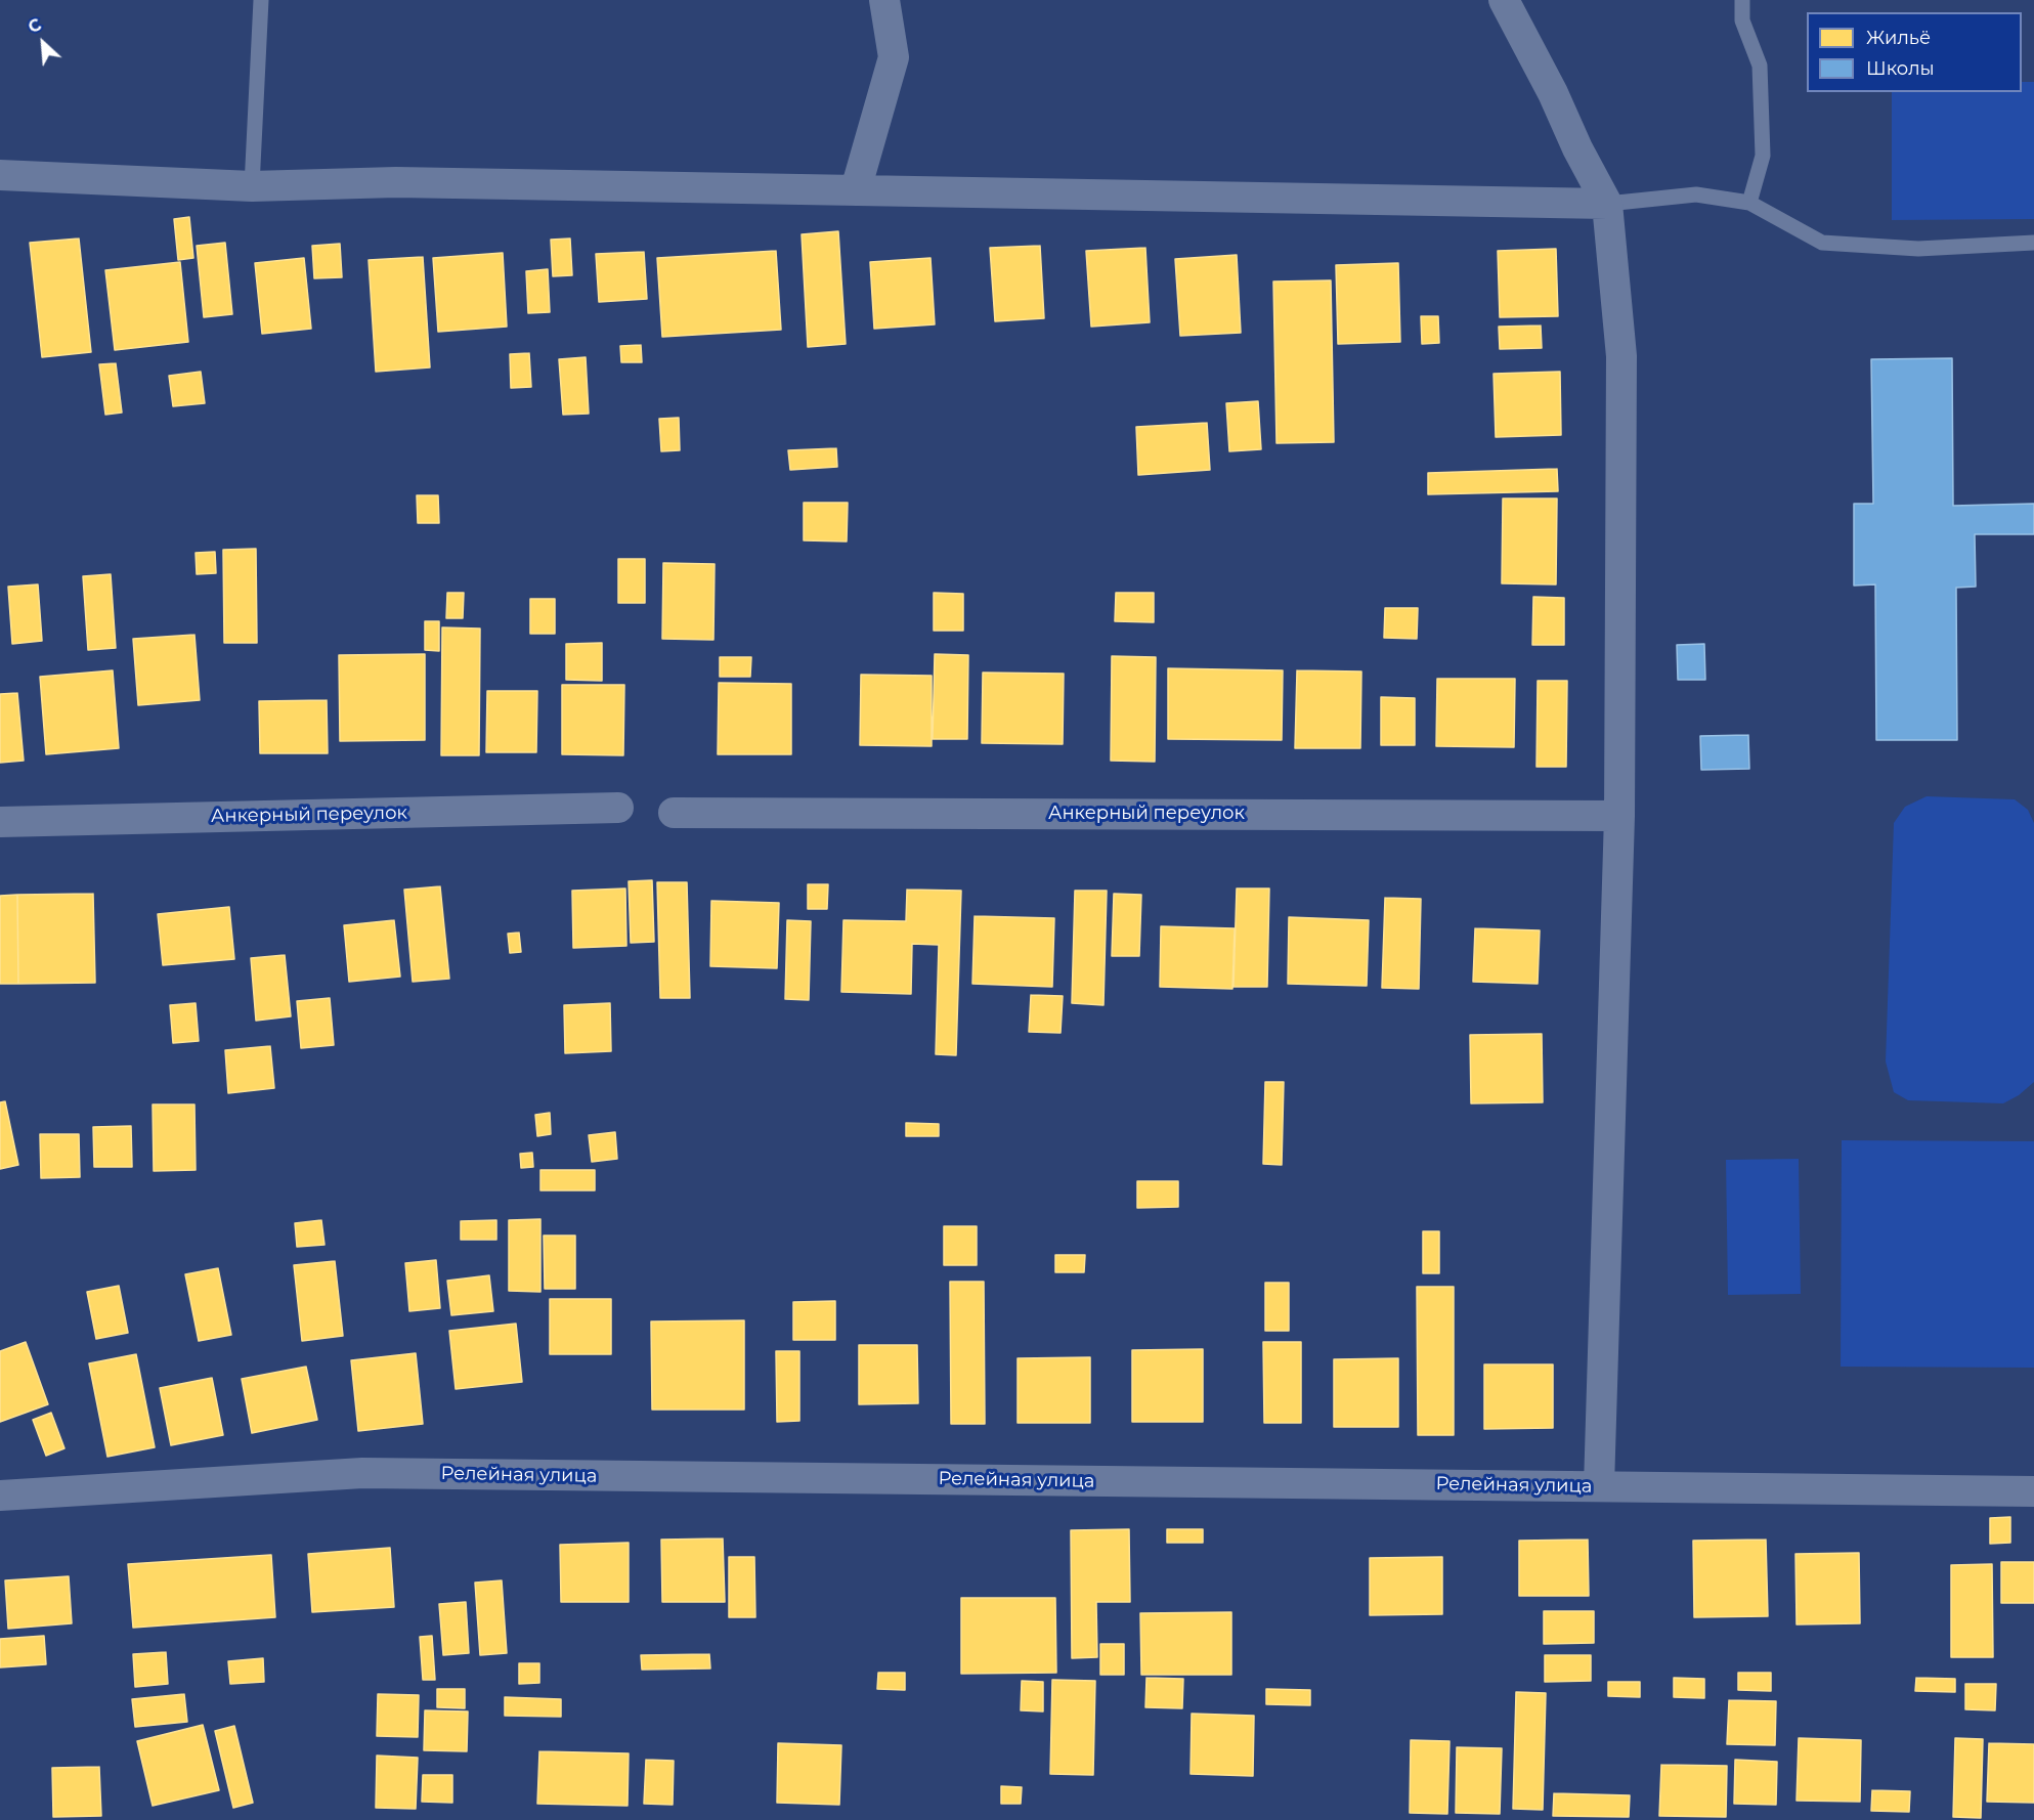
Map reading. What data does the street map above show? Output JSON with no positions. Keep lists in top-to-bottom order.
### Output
{
  "streets": {
    "street": ["Анкерный переулок", "Релейная улица"]
  },
  "legend": ["Жильё", "Школы"],
  "north": "top left"
}
